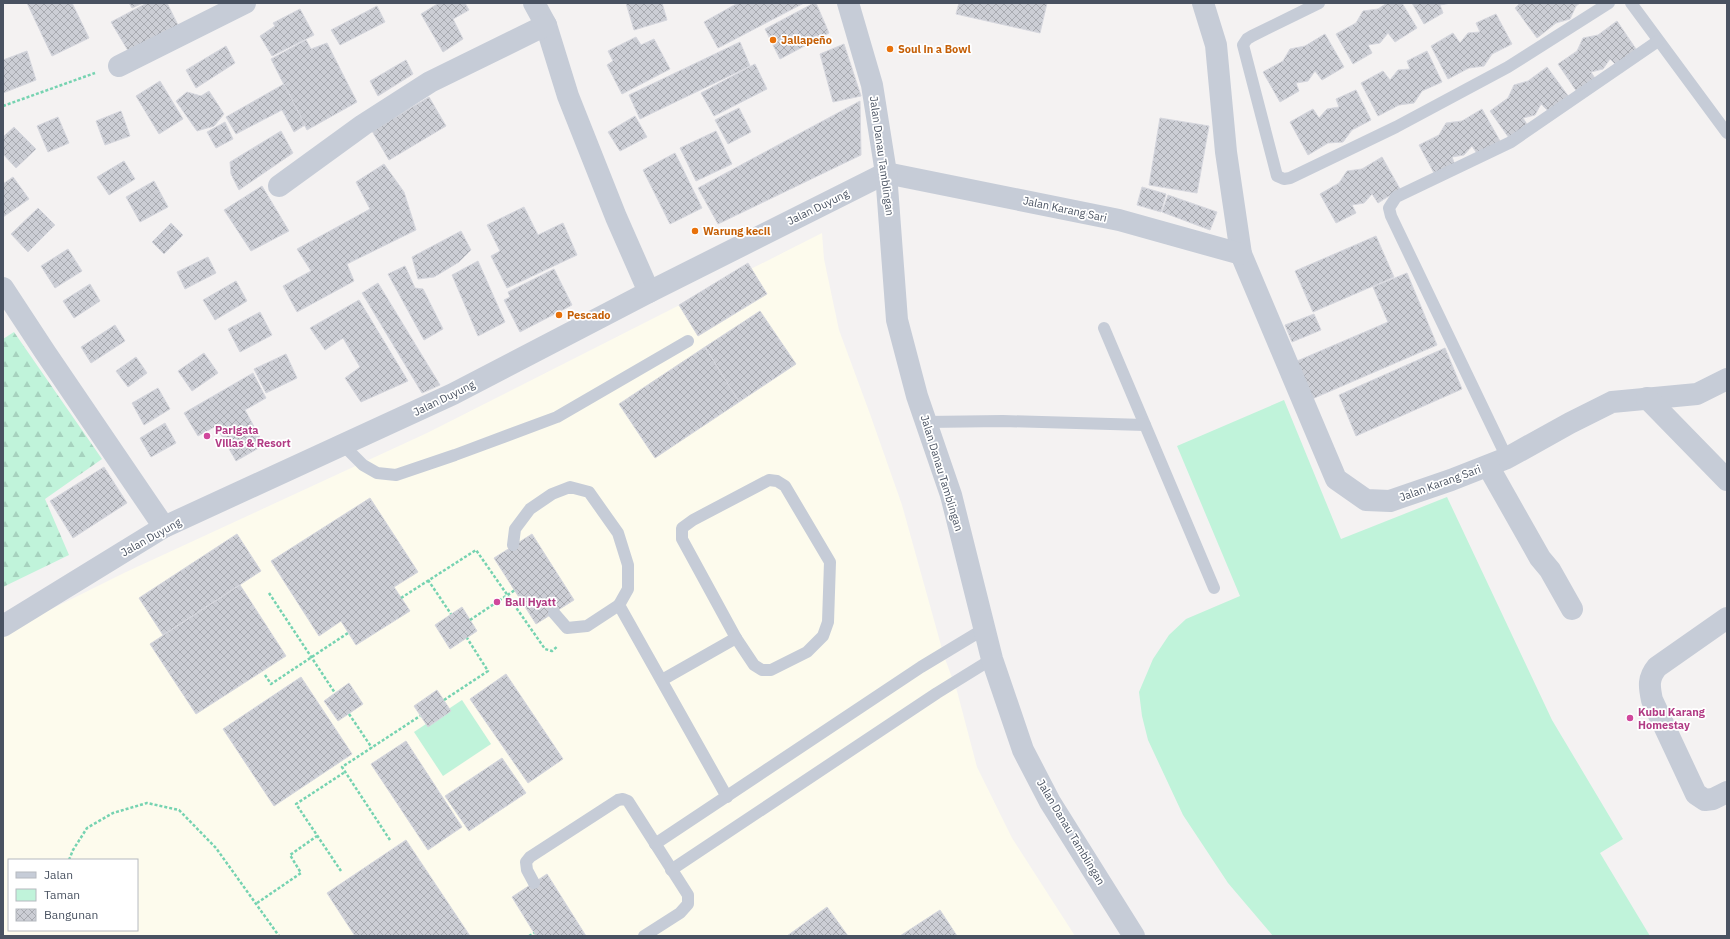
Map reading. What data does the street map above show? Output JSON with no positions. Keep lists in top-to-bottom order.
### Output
{
  "streets": {
    "street": ["Jalan Danau Tamblingan", "Jalan Duyung", "Jalan Karang Sari"]
  },
  "crossings": [
    ["Jalan Danau Tamblingan", "Jalan Duyung"],
    ["Jalan Danau Tamblingan", "Jalan Karang Sari"],
    ["Jalan Duyung", "Jalan Karang Sari"]
  ],
  "places": [
    "Jallapeño",
    "Soul in a Bowl",
    "Warung kecil",
    "Pescado",
    "Parigata Villas & Resort",
    "Bali Hyatt",
    "Kubu Karang Homestay"
  ],
  "legend": ["Jalan", "Taman", "Bangunan"]
}
